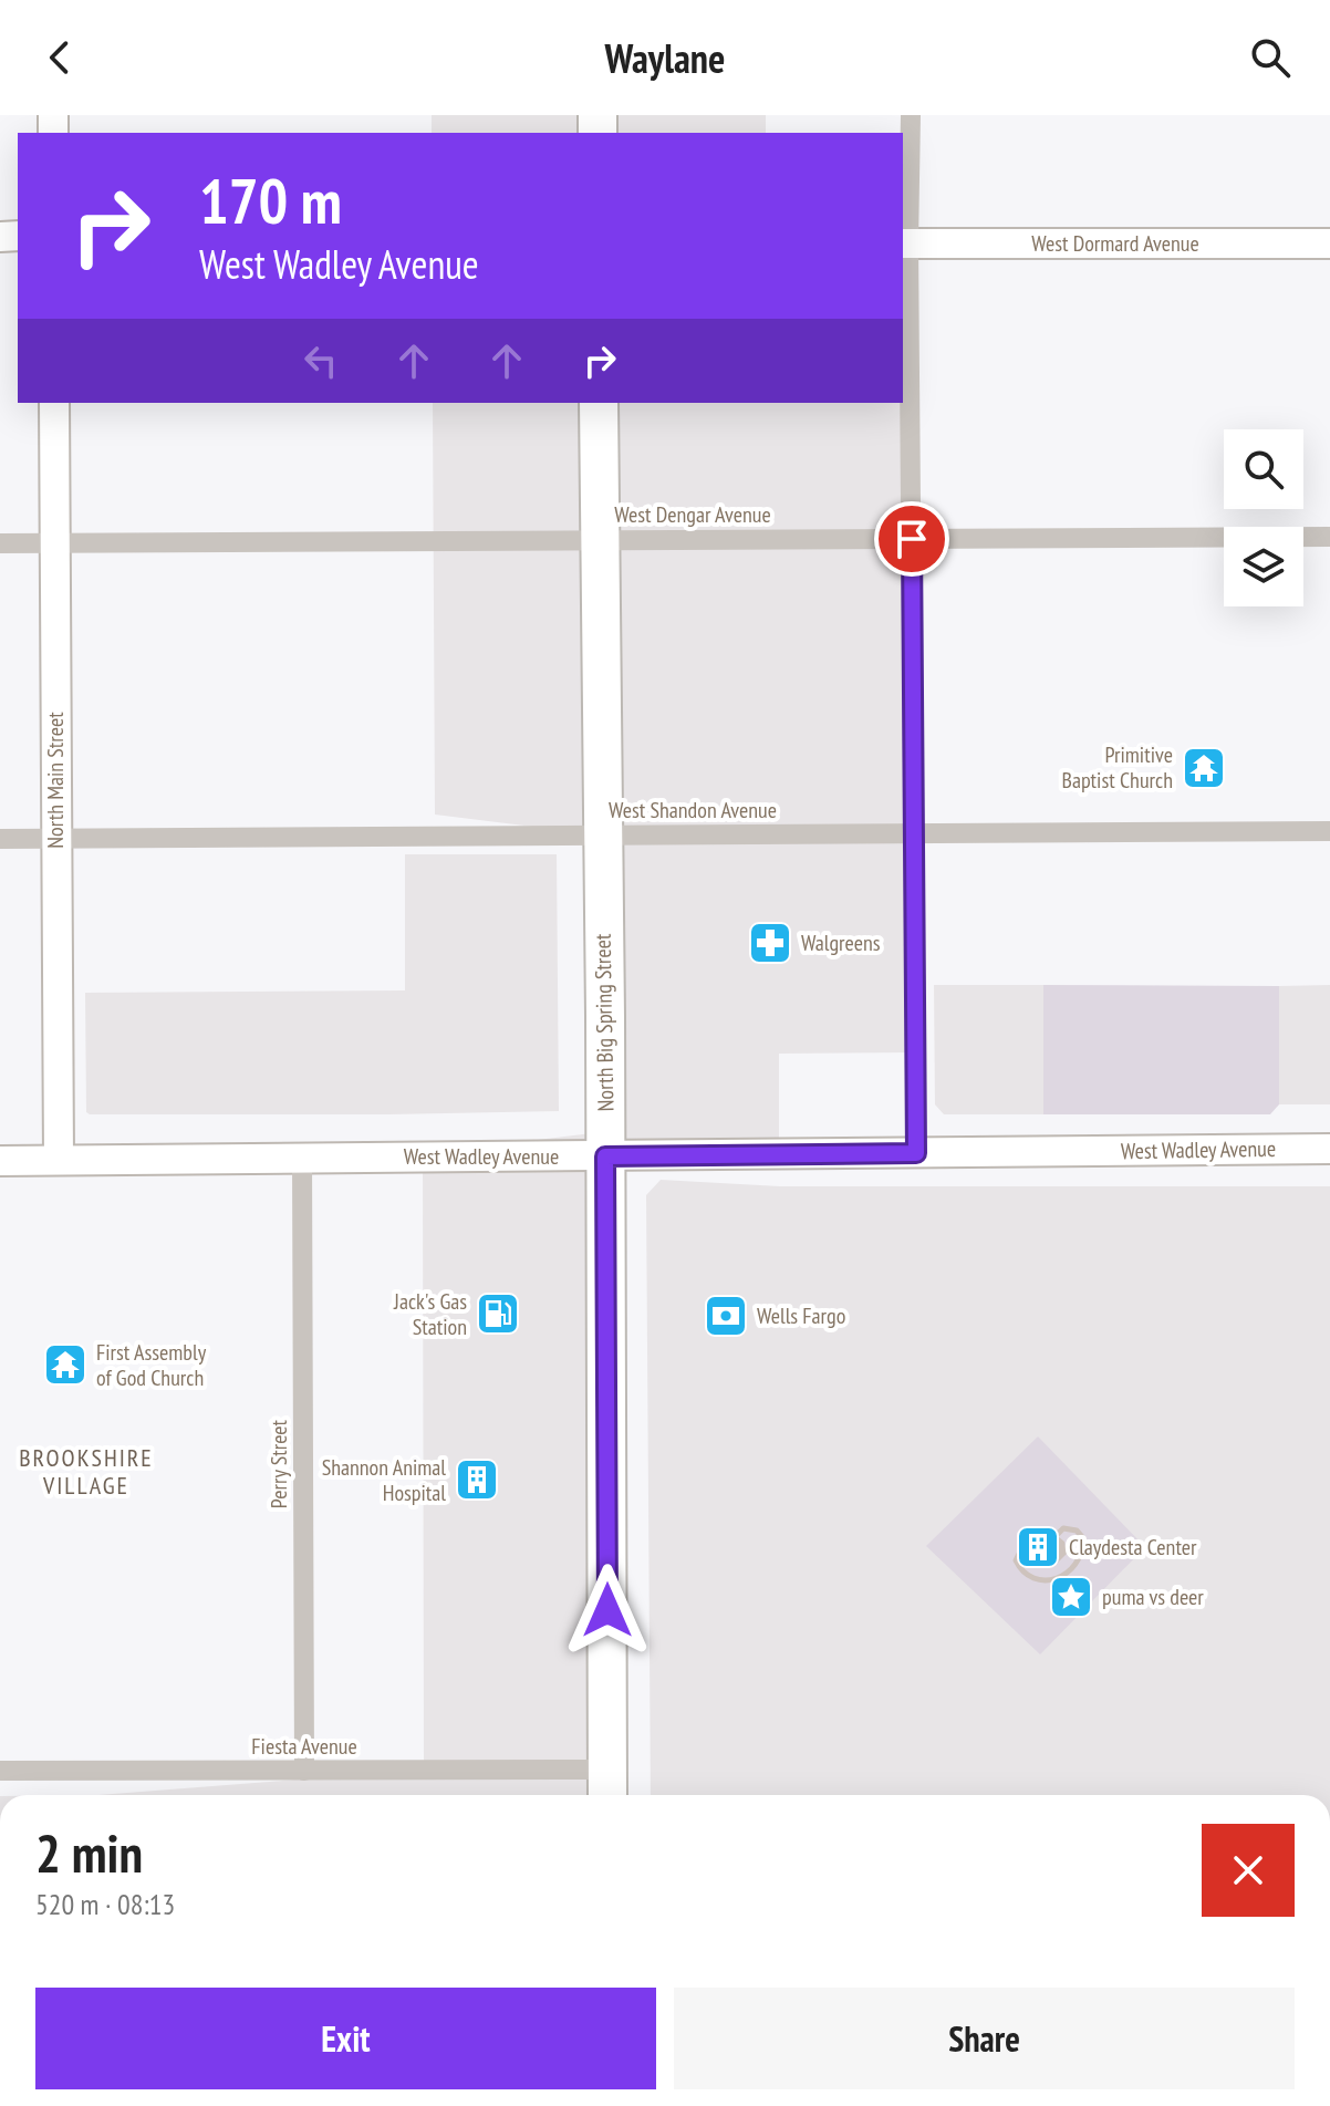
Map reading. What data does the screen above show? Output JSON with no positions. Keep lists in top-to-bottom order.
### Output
{
  "streets": {
    "highway": ["North Big Spring Street"],
    "main road": ["West Dormard Avenue", "North Main Street", "West Wadley Avenue"],
    "street": [
      "West Dengar Avenue",
      "West Shandon Avenue",
      "Perry Street",
      "Fiesta Avenue"
    ]
  },
  "crossings": [
    ["West Dengar Avenue", "North Main Street"],
    ["West Dengar Avenue", "North Big Spring Street"],
    ["North Main Street", "West Shandon Avenue"],
    ["North Main Street", "West Wadley Avenue"],
    ["West Shandon Avenue", "North Big Spring Street"],
    ["North Big Spring Street", "West Wadley Avenue"],
    ["North Big Spring Street", "Fiesta Avenue"],
    ["West Wadley Avenue", "Perry Street"],
    ["Perry Street", "Fiesta Avenue"]
  ],
  "districts": ["BROOKSHIRE VILLAGE"],
  "places": {
    "temple": ["Primitive Baptist Church", "First Assembly of God Church"],
    "pharmacy": ["Walgreens"],
    "fuel station": ["Jack's Gas Station"],
    "bank": ["Wells Fargo"],
    "building": ["Shannon Animal Hospital", "Claydesta Center"],
    "place": ["puma vs deer"]
  },
  "page": {
    "header": "Waylane",
    "turn": ["170 m", "West Wadley Avenue"],
    "heading": ["2 min", "520 m · 08:13"],
    "buttons": ["Exit", "Share"]
  }
}
